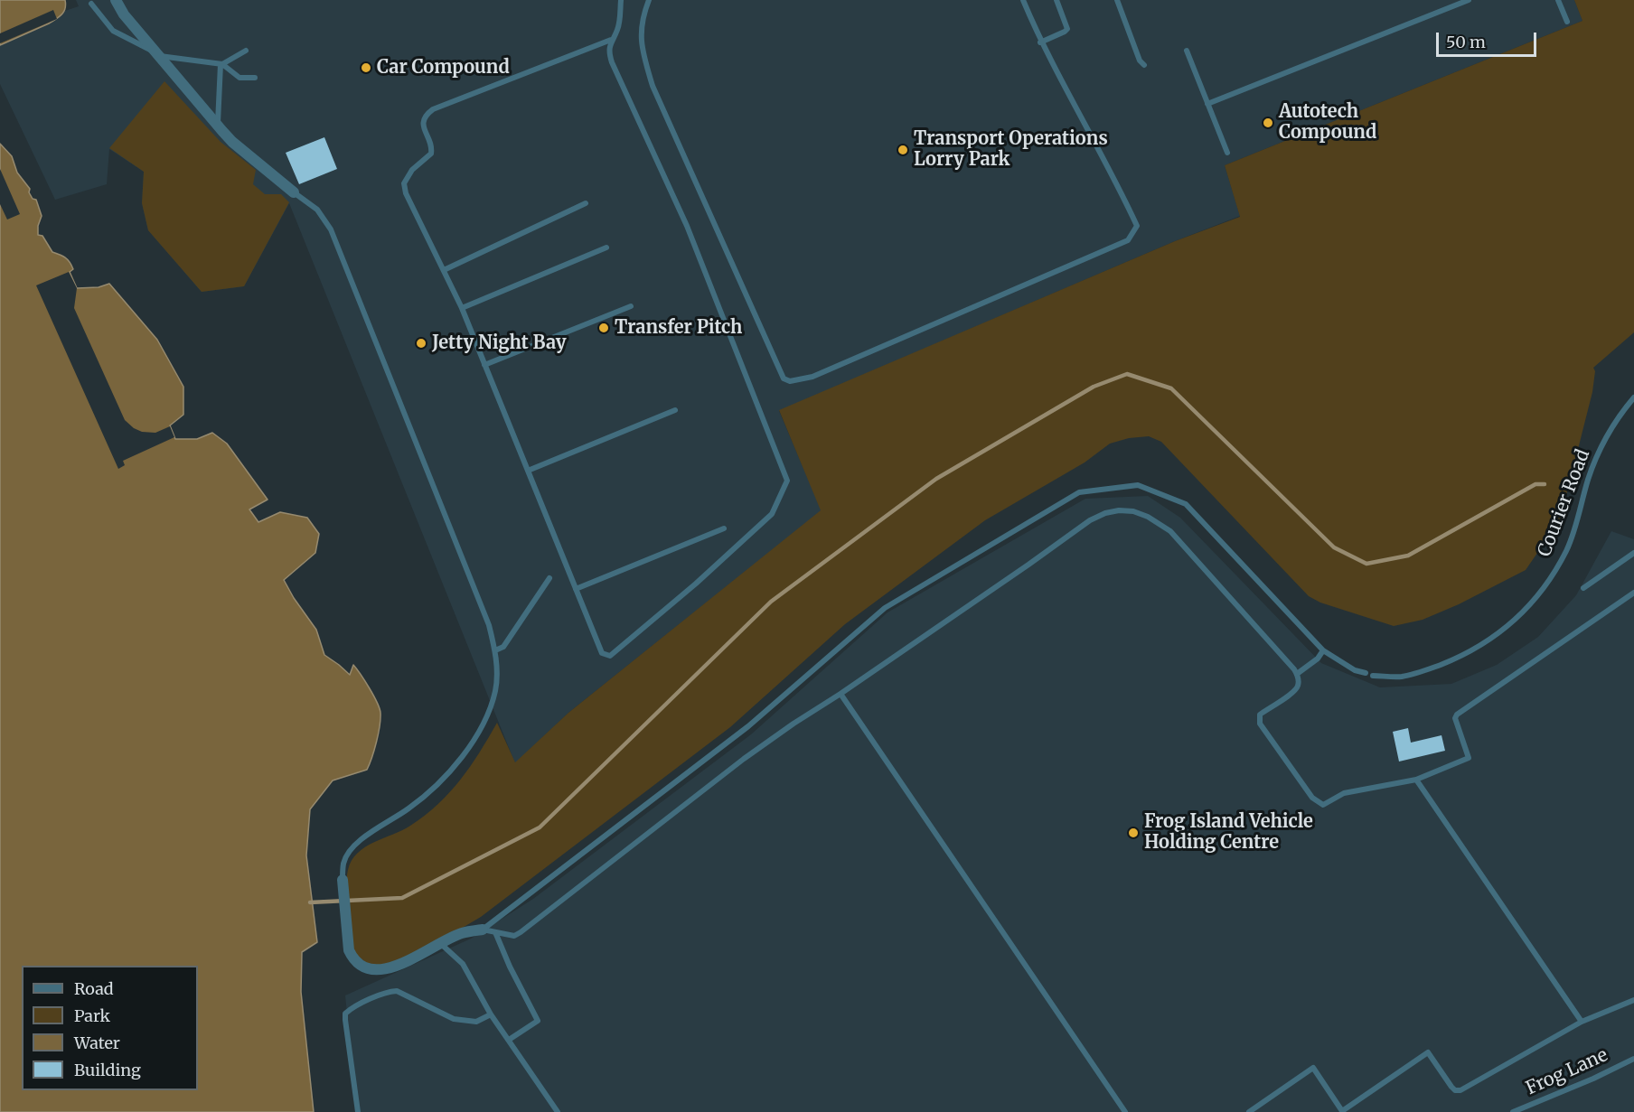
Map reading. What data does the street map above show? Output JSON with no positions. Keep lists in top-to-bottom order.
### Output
{
  "streets": {
    "lane": ["Courier Road", "Frog Lane"]
  },
  "places": [
    "Car Compound",
    "Autotech Compound",
    "Transport Operations Lorry Park",
    "Transfer Pitch",
    "Jetty Night Bay",
    "Frog Island Vehicle Holding Centre"
  ],
  "legend": [
    "Road",
    "Park",
    "Water",
    "Building"
  ],
  "scale_bar": "50 m"
}
